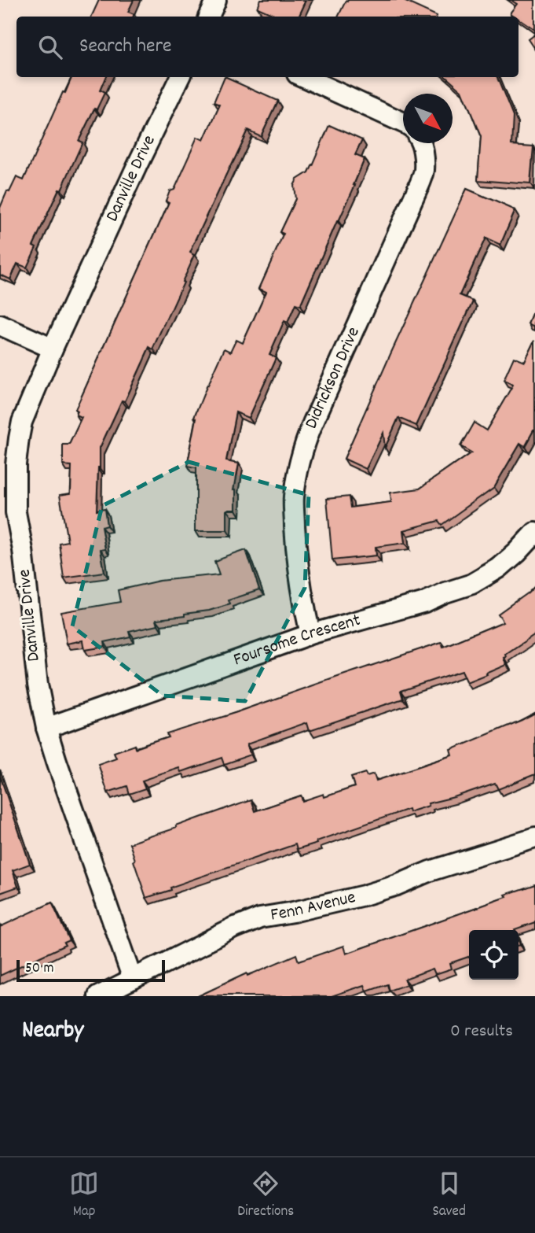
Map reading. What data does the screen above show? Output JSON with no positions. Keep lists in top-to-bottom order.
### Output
{
  "streets": {
    "street": [
      "Danville Drive",
      "Didrickson Drive",
      "Foursome Crescent",
      "Fenn Avenue"
    ]
  },
  "crossings": [
    ["Danville Drive", "Foursome Crescent"],
    ["Danville Drive", "Fenn Avenue"],
    ["Didrickson Drive", "Foursome Crescent"]
  ],
  "scale_bar": "50 m",
  "north": "bottom right",
  "page": {
    "search": "Search here",
    "scale": "50 m",
    "heading": ["Nearby", "0 results"],
    "nav": ["Map", "Directions", "Saved"]
  }
}
